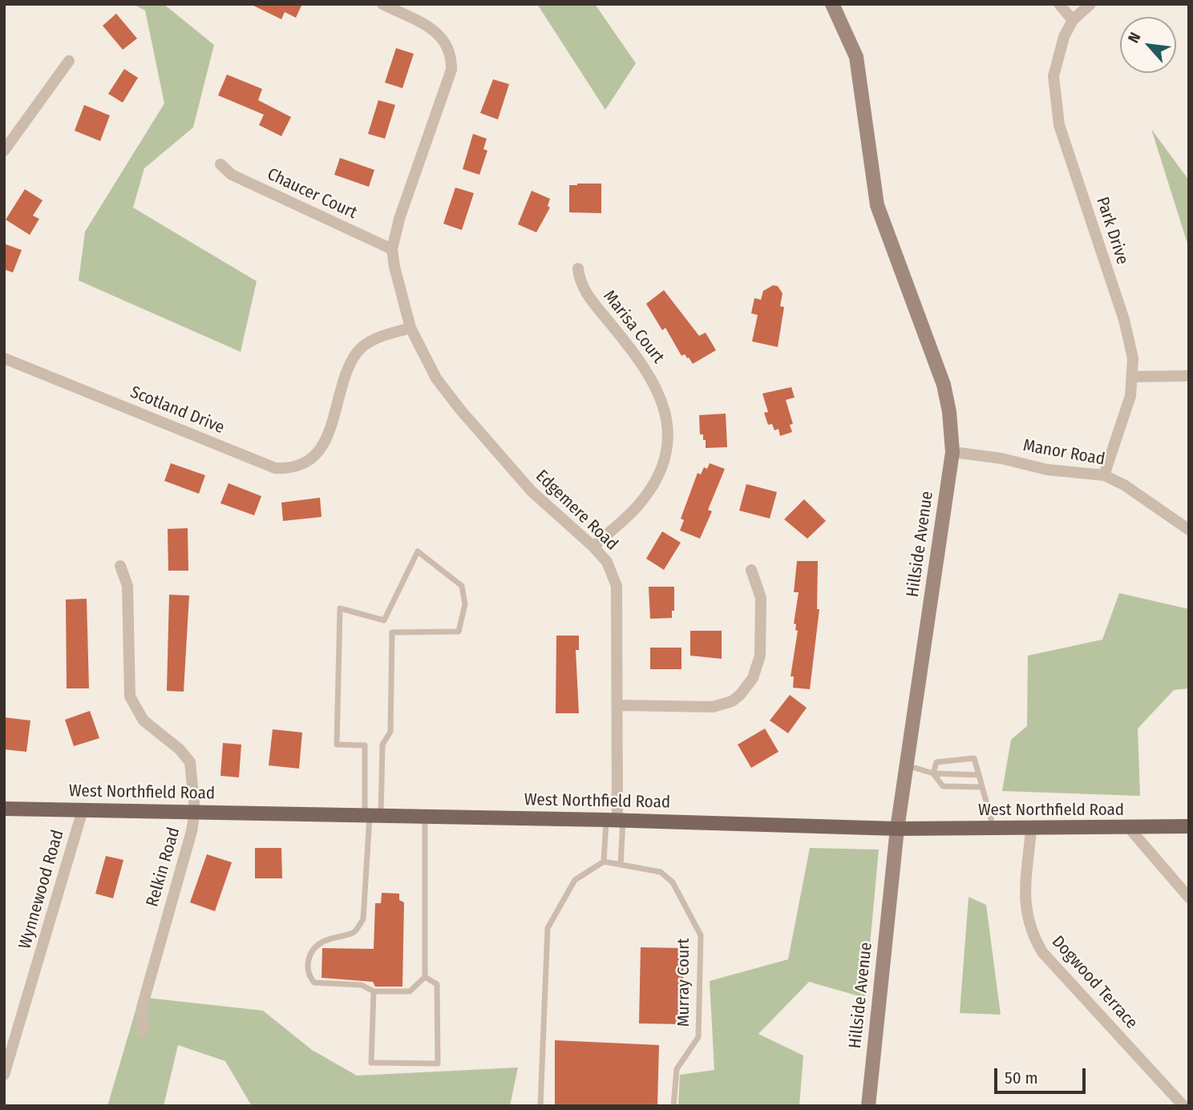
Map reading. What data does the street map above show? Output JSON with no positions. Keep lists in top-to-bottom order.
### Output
{
  "streets": {
    "main road": ["West Northfield Road"],
    "street": [
      "Chaucer Court",
      "Park Drive",
      "Marisa Court",
      "Scotland Drive",
      "Manor Road",
      "Edgemere Road",
      "Hillside Avenue",
      "Relkin Road",
      "Wynnewood Road",
      "Dogwood Terrace"
    ],
    "lane": ["Murray Court"]
  },
  "crossings": [
    ["Chaucer Court", "Edgemere Road"],
    ["Park Drive", "Manor Road"],
    ["Marisa Court", "Edgemere Road"],
    ["Scotland Drive", "Edgemere Road"],
    ["Manor Road", "Hillside Avenue"],
    ["Edgemere Road", "West Northfield Road"],
    ["Hillside Avenue", "West Northfield Road"],
    ["West Northfield Road", "Relkin Road"],
    ["West Northfield Road", "Wynnewood Road"],
    ["West Northfield Road", "Dogwood Terrace"]
  ],
  "scale_bar": "50 m",
  "north": "top left"
}
